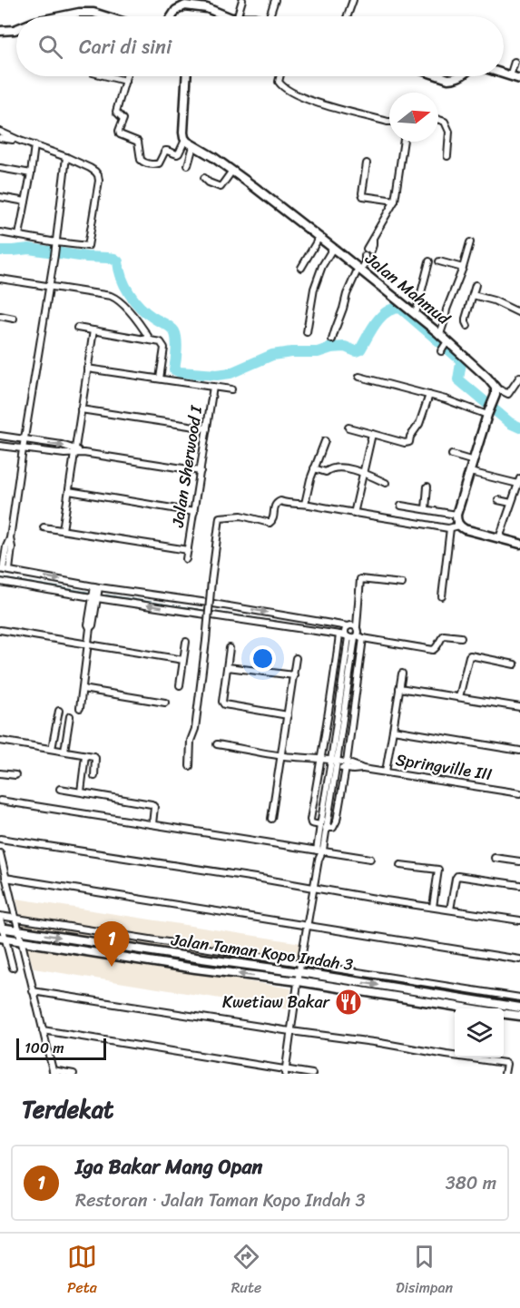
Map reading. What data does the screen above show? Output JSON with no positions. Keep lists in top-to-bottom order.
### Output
{
  "streets": {
    "street": [
      "Jalan Mahmud",
      "Jalan Sherwood I",
      "Springville III",
      "Jalan Taman Kopo Indah 3"
    ]
  },
  "places": {
    "restaurant": ["Kwetiaw Bakar"]
  },
  "scale_bar": "100 m",
  "north": "right",
  "page": {
    "search": "Cari di sini",
    "pins": "1",
    "scale": "100 m",
    "heading": "Terdekat",
    "list": [
      {
        "mark": "1",
        "name": "Iga Bakar Mang Opan",
        "note": "Restoran · Jalan Taman Kopo Indah 3",
        "value": "380 m"
      }
    ],
    "nav": ["Peta", "Rute", "Disimpan"]
  }
}
